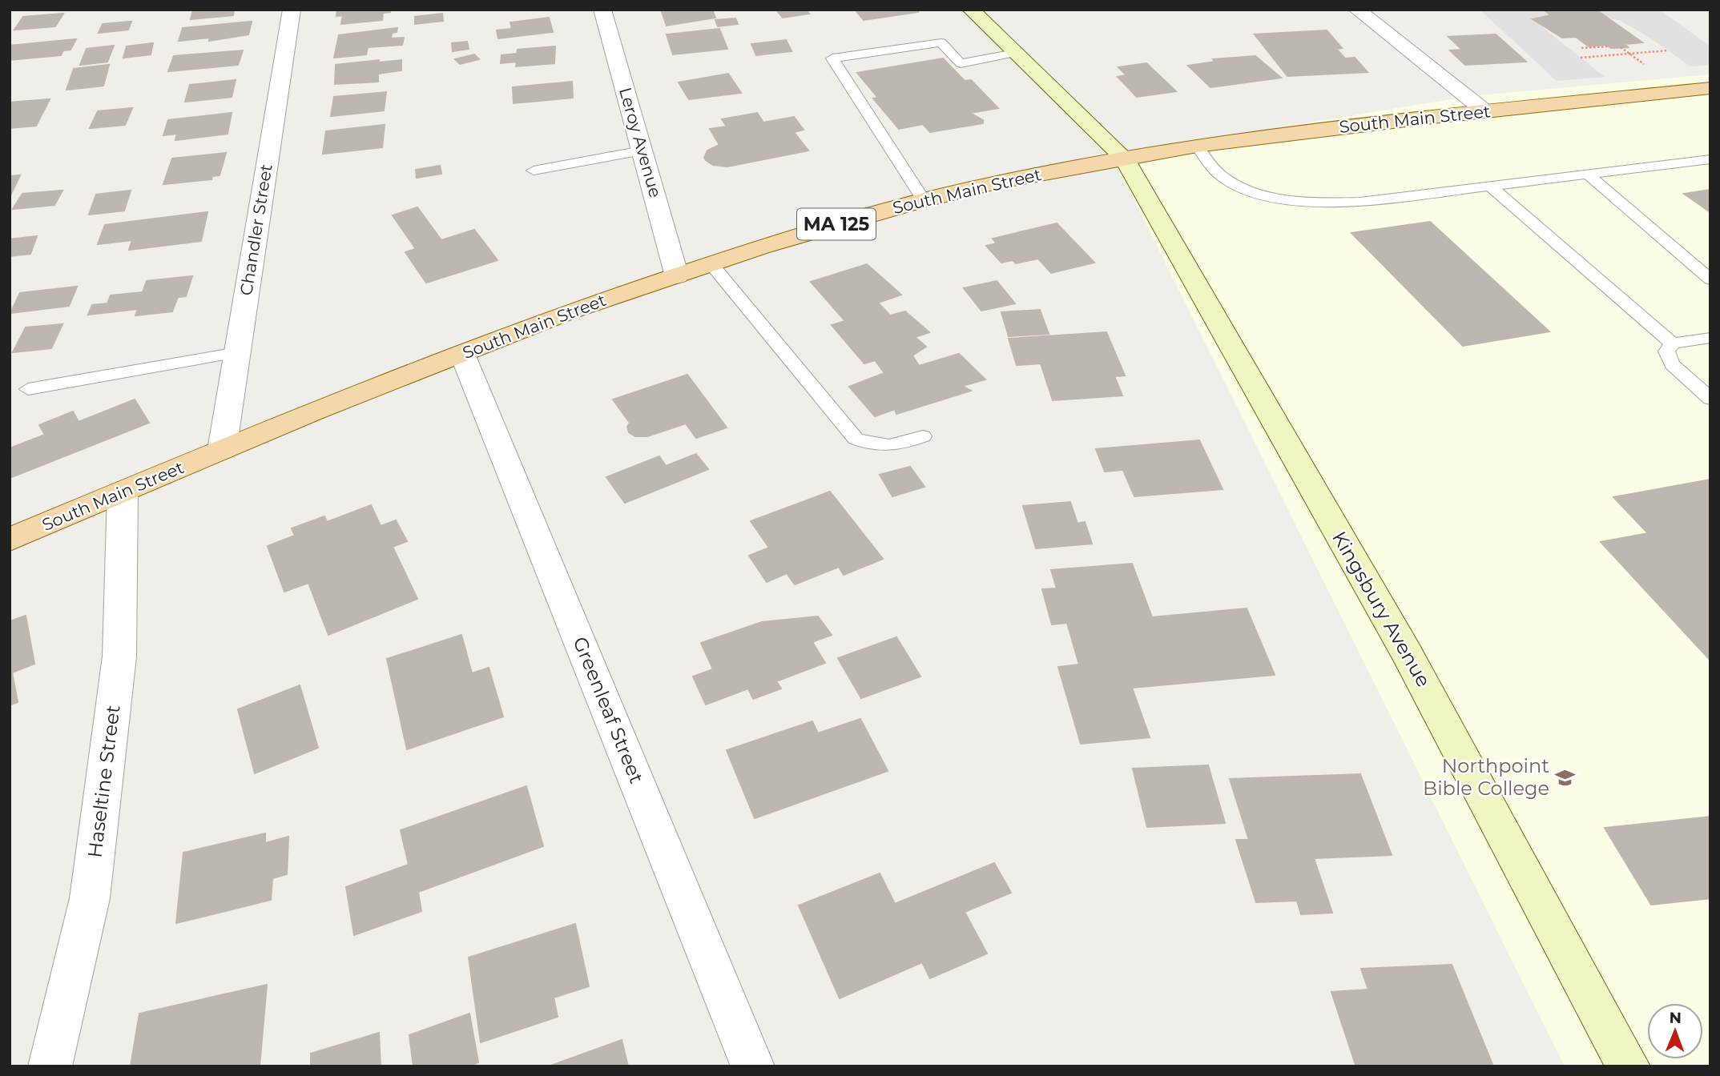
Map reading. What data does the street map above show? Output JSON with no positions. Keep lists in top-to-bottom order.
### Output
{
  "streets": {
    "main road": ["South Main Street", "MA 125", "Kingsbury Avenue"],
    "street": [
      "Leroy Avenue",
      "Chandler Street",
      "Greenleaf Street",
      "Haseltine Street"
    ]
  },
  "crossings": [
    ["South Main Street", "Leroy Avenue"],
    ["South Main Street", "Chandler Street"],
    ["South Main Street", "Kingsbury Avenue"],
    ["South Main Street", "Greenleaf Street"],
    ["South Main Street", "Haseltine Street"]
  ],
  "places": {
    "school or university": ["Northpoint Bible College"]
  },
  "north": "top"
}
